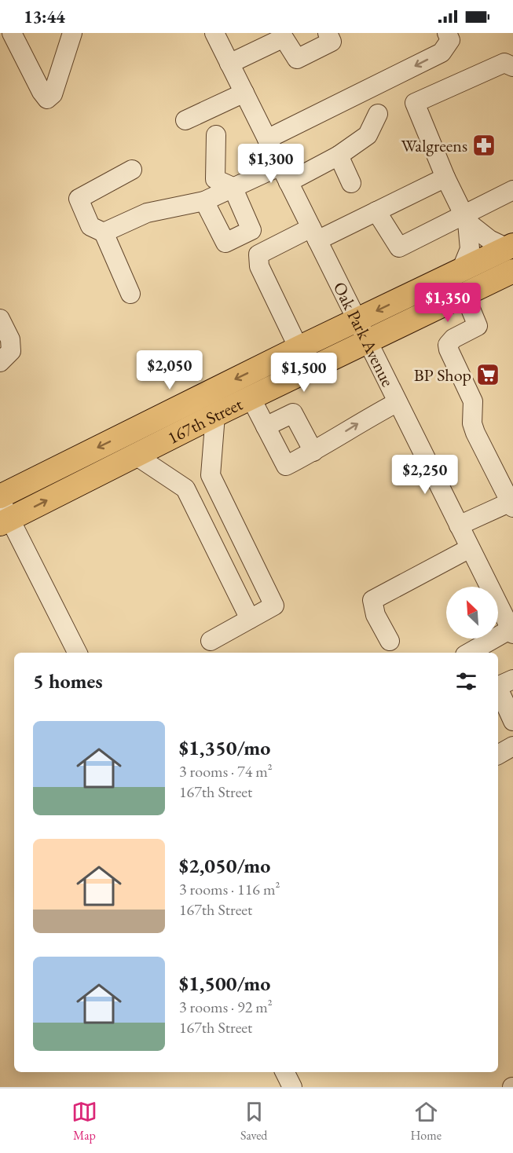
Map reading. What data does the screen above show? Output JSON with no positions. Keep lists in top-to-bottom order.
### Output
{
  "streets": {
    "main road": ["167th Street"],
    "street": ["Oak Park Avenue"]
  },
  "crossings": [
    ["Oak Park Avenue", "167th Street"]
  ],
  "places": {
    "pharmacy": ["Walgreens"],
    "supermarket": ["BP Shop"]
  },
  "north": "top left",
  "page": {
    "status": "13:44",
    "price": [
      "$1,300",
      "$1,350",
      "$2,050",
      "$1,500",
      "$2,250"
    ],
    "heading": "5 homes",
    "list": [
      {
        "name": "$1,350/mo",
        "note": "3 rooms · 74 m² · 167th Street"
      },
      {
        "name": "$2,050/mo",
        "note": "3 rooms · 116 m² · 167th Street"
      },
      {
        "name": "$1,500/mo",
        "note": "3 rooms · 92 m² · 167th Street"
      }
    ],
    "tabs": ["Map", "Saved", "Home"]
  }
}
